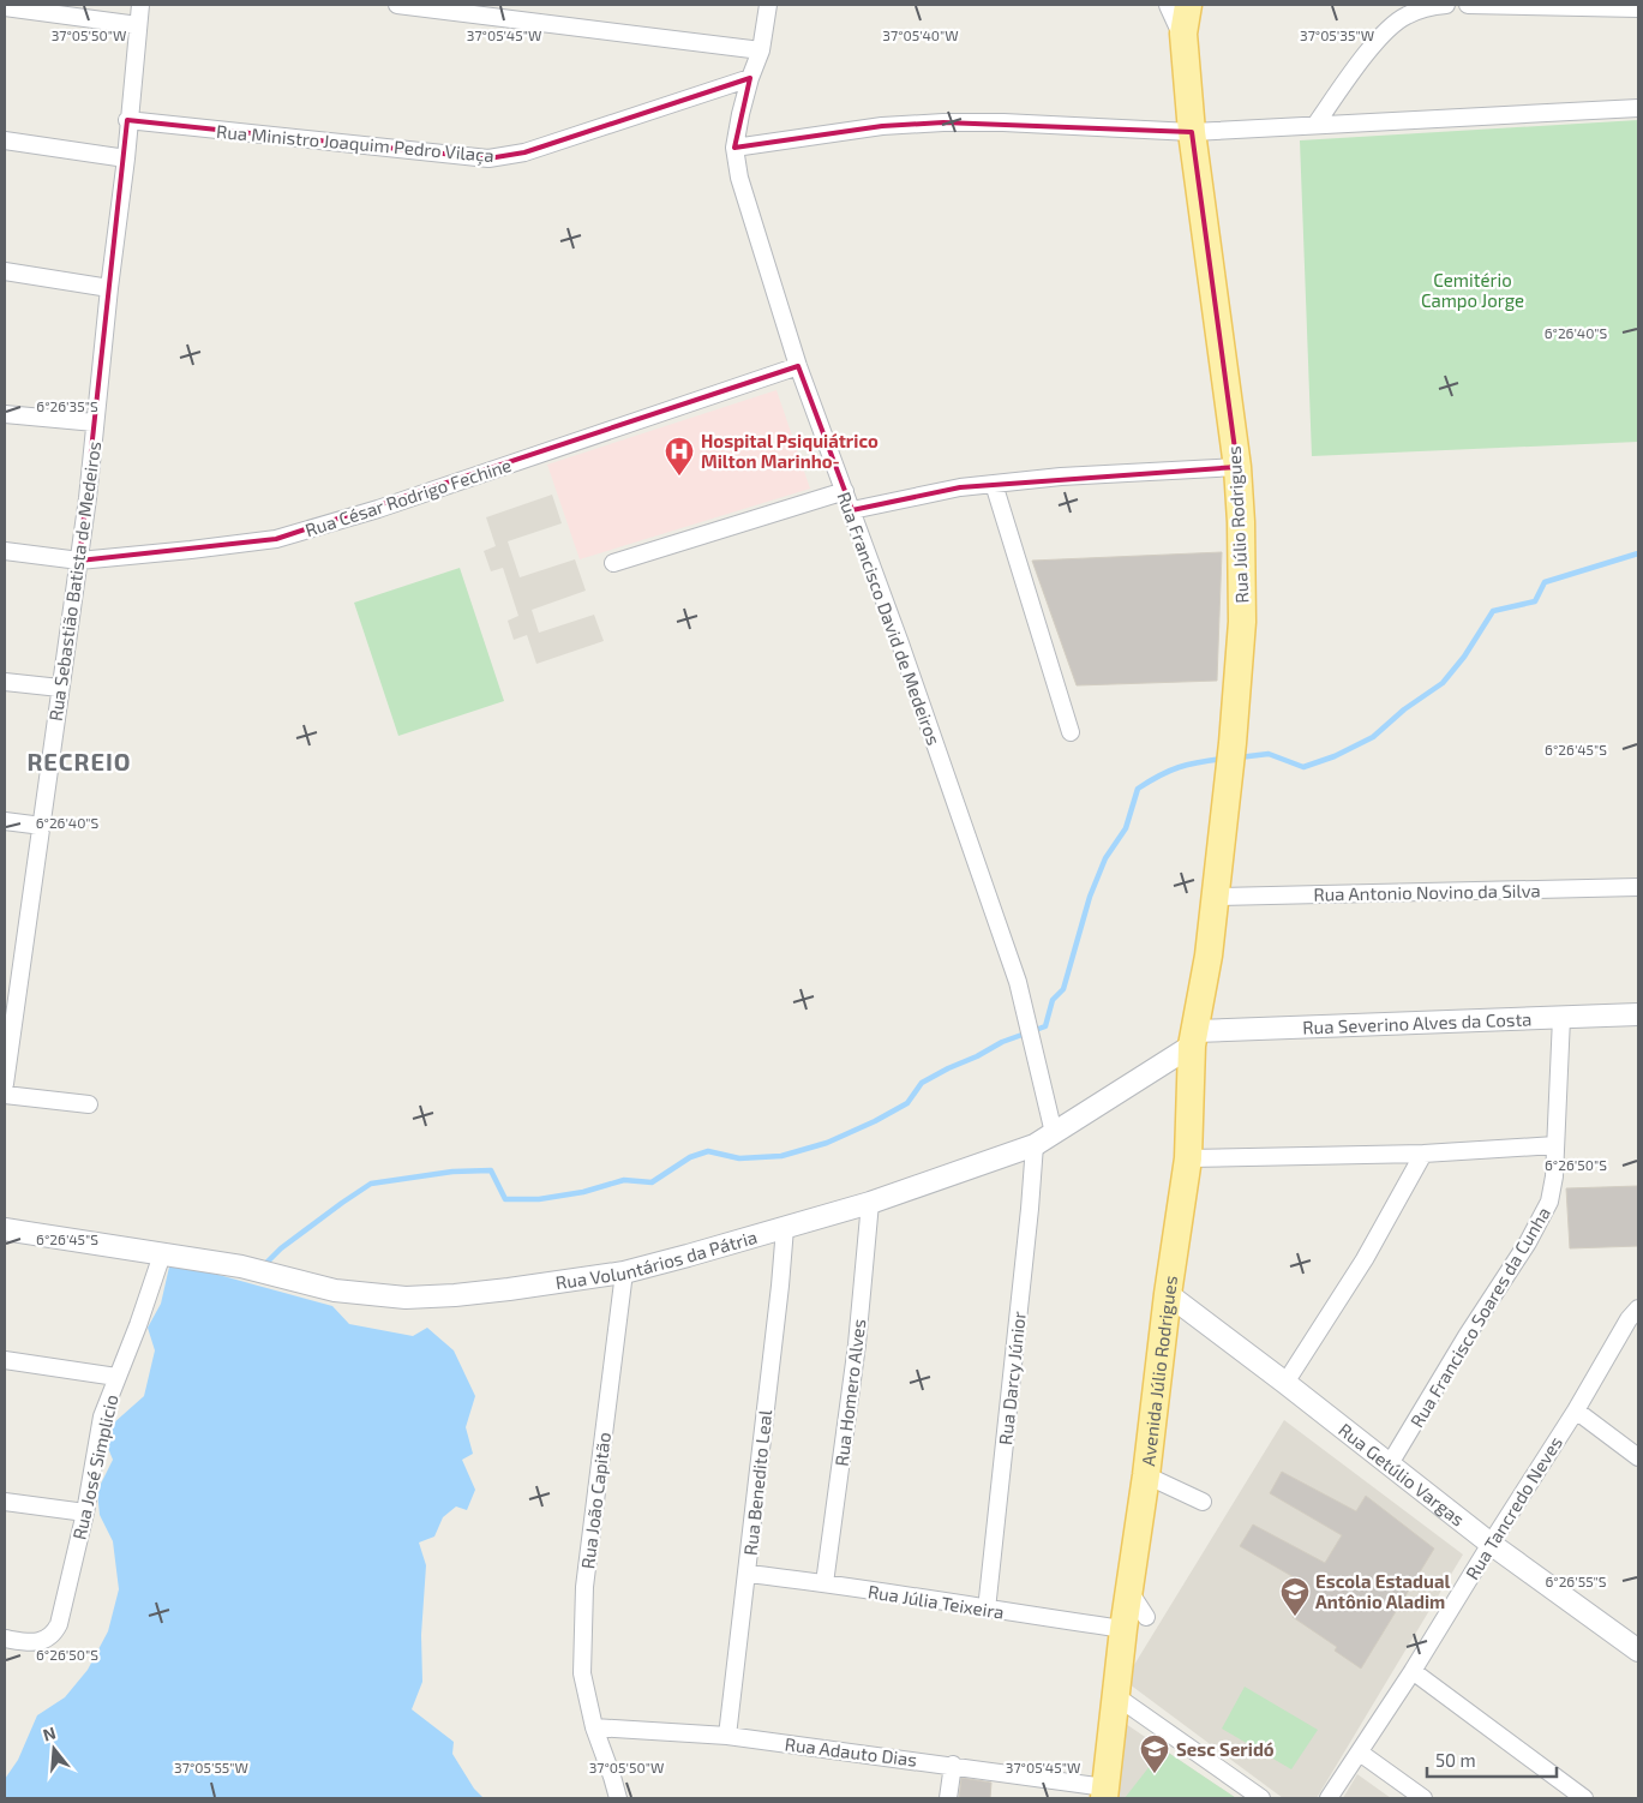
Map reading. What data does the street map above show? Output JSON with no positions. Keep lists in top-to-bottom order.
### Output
{
  "streets": {
    "main road": ["Rua Júlio Rodrigues", "Avenida Júlio Rodrigues"],
    "street": [
      "Rua Ministro Joaquim Pedro Vilaça",
      "Rua César Rodrigo Fechine",
      "Rua Sebastião Batista de Medeiros",
      "Rua Francisco David de Medeiros",
      "Rua Antonio Novino da Silva",
      "Rua Severino Alves da Costa",
      "Rua Voluntários da Pátria",
      "Rua Francisco Soares da Cunha",
      "Rua Darcy Júnior",
      "Rua Homero Alves",
      "Rua José Simplicio",
      "Rua Getúlio Vargas",
      "Rua Benedito Leal",
      "Rua João Capitão",
      "Rua Tancredo Neves",
      "Rua Júlia Teixeira",
      "Rua Adauto Dias"
    ]
  },
  "crossings": [
    ["Rua Ministro Joaquim Pedro Vilaça", "Rua Sebastião Batista de Medeiros"],
    ["Rua Ministro Joaquim Pedro Vilaça", "Rua Francisco David de Medeiros"],
    ["Rua César Rodrigo Fechine", "Rua Sebastião Batista de Medeiros"],
    ["Rua César Rodrigo Fechine", "Rua Francisco David de Medeiros"],
    ["Rua Júlio Rodrigues", "Rua Antonio Novino da Silva"],
    ["Rua Júlio Rodrigues", "Rua Severino Alves da Costa"],
    ["Rua Júlio Rodrigues", "Rua Voluntários da Pátria"],
    ["Rua Júlio Rodrigues", "Avenida Júlio Rodrigues"],
    ["Rua Francisco David de Medeiros", "Rua Voluntários da Pátria"],
    ["Rua Severino Alves da Costa", "Rua Voluntários da Pátria"],
    ["Rua Severino Alves da Costa", "Rua Francisco Soares da Cunha"],
    ["Rua Severino Alves da Costa", "Avenida Júlio Rodrigues"],
    ["Rua Voluntários da Pátria", "Avenida Júlio Rodrigues"],
    ["Rua Voluntários da Pátria", "Rua Darcy Júnior"],
    ["Rua Voluntários da Pátria", "Rua Homero Alves"],
    ["Rua Voluntários da Pátria", "Rua José Simplicio"],
    ["Rua Voluntários da Pátria", "Rua Benedito Leal"],
    ["Rua Voluntários da Pátria", "Rua João Capitão"],
    ["Rua Francisco Soares da Cunha", "Rua Getúlio Vargas"],
    ["Avenida Júlio Rodrigues", "Rua Getúlio Vargas"],
    ["Avenida Júlio Rodrigues", "Rua Júlia Teixeira"],
    ["Rua Darcy Júnior", "Rua Júlia Teixeira"],
    ["Rua Homero Alves", "Rua Júlia Teixeira"],
    ["Rua Getúlio Vargas", "Rua Tancredo Neves"],
    ["Rua Benedito Leal", "Rua Júlia Teixeira"],
    ["Rua Benedito Leal", "Rua Adauto Dias"],
    ["Rua João Capitão", "Rua Adauto Dias"]
  ],
  "districts": ["RECREIO"],
  "parks": ["Cemitério Campo Jorge"],
  "places": {
    "hospital": ["Hospital Psiquiátrico Milton Marinho-"],
    "school or university": ["Escola Estadual Antônio Aladim", "Sesc Seridó"]
  },
  "scale_bar": "50 m",
  "north": "top",
  "coordinates": [
    "37°05'50\"W",
    "37°05'45\"W",
    "37°05'40\"W",
    "37°05'35\"W",
    "6°26'40\"S",
    "6°26'35\"S",
    "6°26'45\"S",
    "6°26'50\"S",
    "6°26'55\"S",
    "37°05'55\"W"
  ]
}
